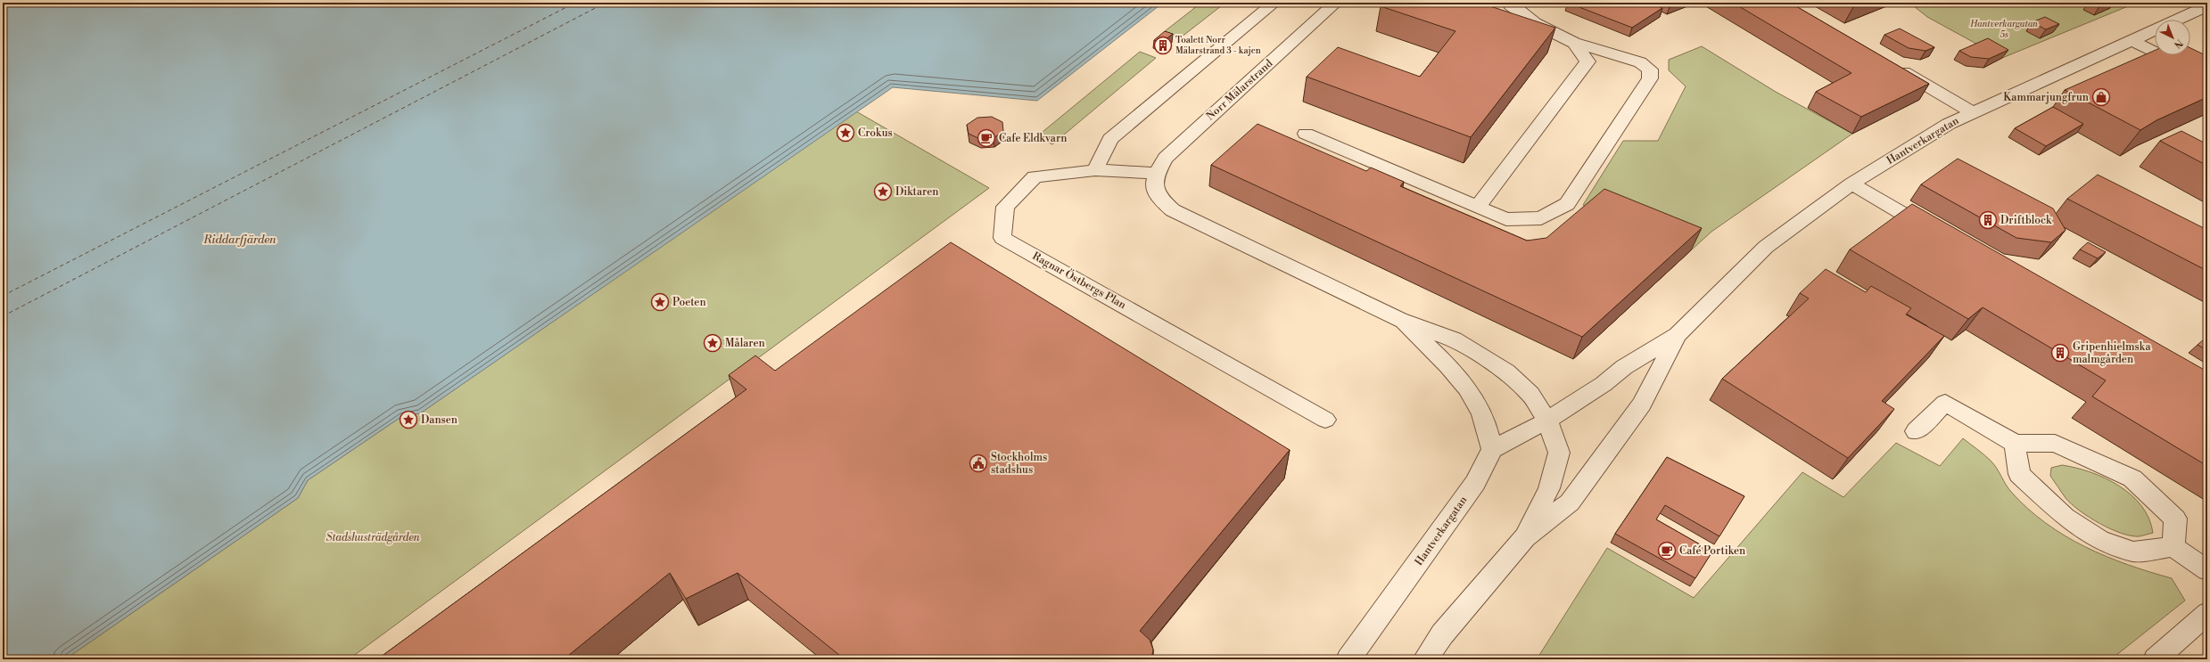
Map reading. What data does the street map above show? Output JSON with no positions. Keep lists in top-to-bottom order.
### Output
{
  "streets": {
    "street": ["Norr Mälarstrand", "Hantverkargatan", "Ragnar Östbergs Plan"]
  },
  "crossings": [
    ["Norr Mälarstrand", "Ragnar Östbergs Plan"]
  ],
  "water": ["Riddarfjärden"],
  "parks": ["Hantverkargatan 5s", "Stadshusträdgården"],
  "places": {
    "building": ["Toalett Norr Mälarstrand 3 - kajen", "Driftblock", "Gripenhielmska malmgården"],
    "shop": ["Kammarjungfrun"],
    "place": [
      "Crokus",
      "Diktaren",
      "Poeten",
      "Målaren",
      "Dansen"
    ],
    "cafe": ["Cafe Eldkvarn", "Café Portiken"],
    "public building": ["Stockholms stadshus"]
  },
  "north": "bottom right"
}
